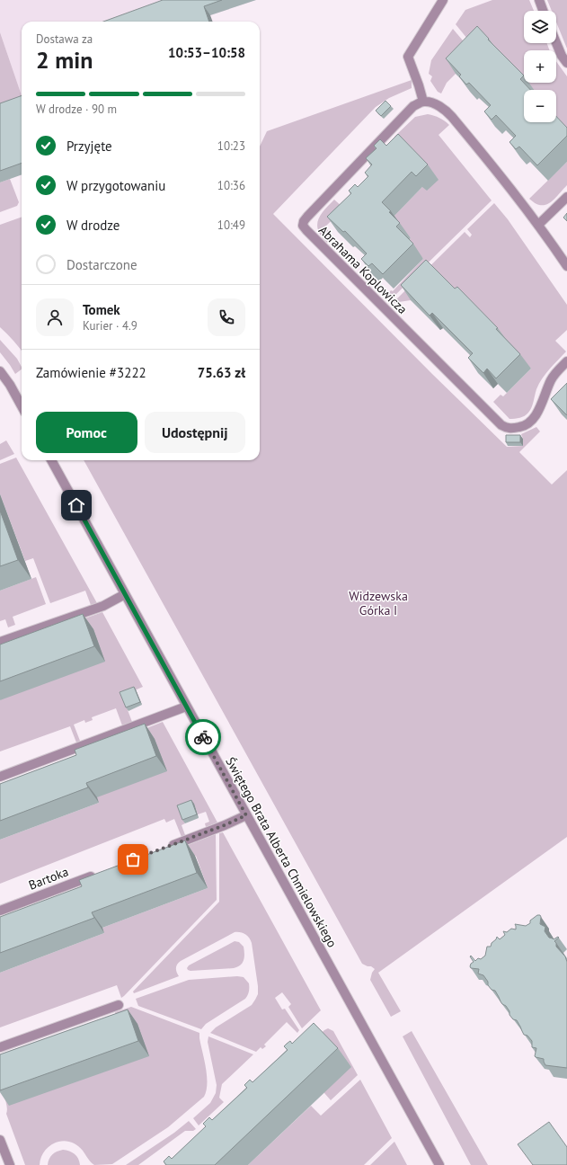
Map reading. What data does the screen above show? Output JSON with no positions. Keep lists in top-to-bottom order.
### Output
{
  "streets": {
    "street": ["Abrahama Koplowicza", "Świętego Brata Alberta Chmielowskiego", "Bartoka"]
  },
  "parks": ["Widzewska Górka I"],
  "page": {
    "map_buttons": ["+", "−"],
    "heading": ["2 min", "Dostawa za", "10:53–10:58"],
    "panel": [
      "Tomek",
      "Kurier · 4.9",
      "Zamówienie #3222",
      "75.63 zł"
    ],
    "bar": "W drodze · 90 m",
    "list": [
      ["Przyjęte", "10:23"],
      ["W przygotowaniu", "10:36"],
      ["W drodze", "10:49"],
      "Dostarczone"
    ],
    "buttons": ["Pomoc", "Udostępnij"]
  }
}
